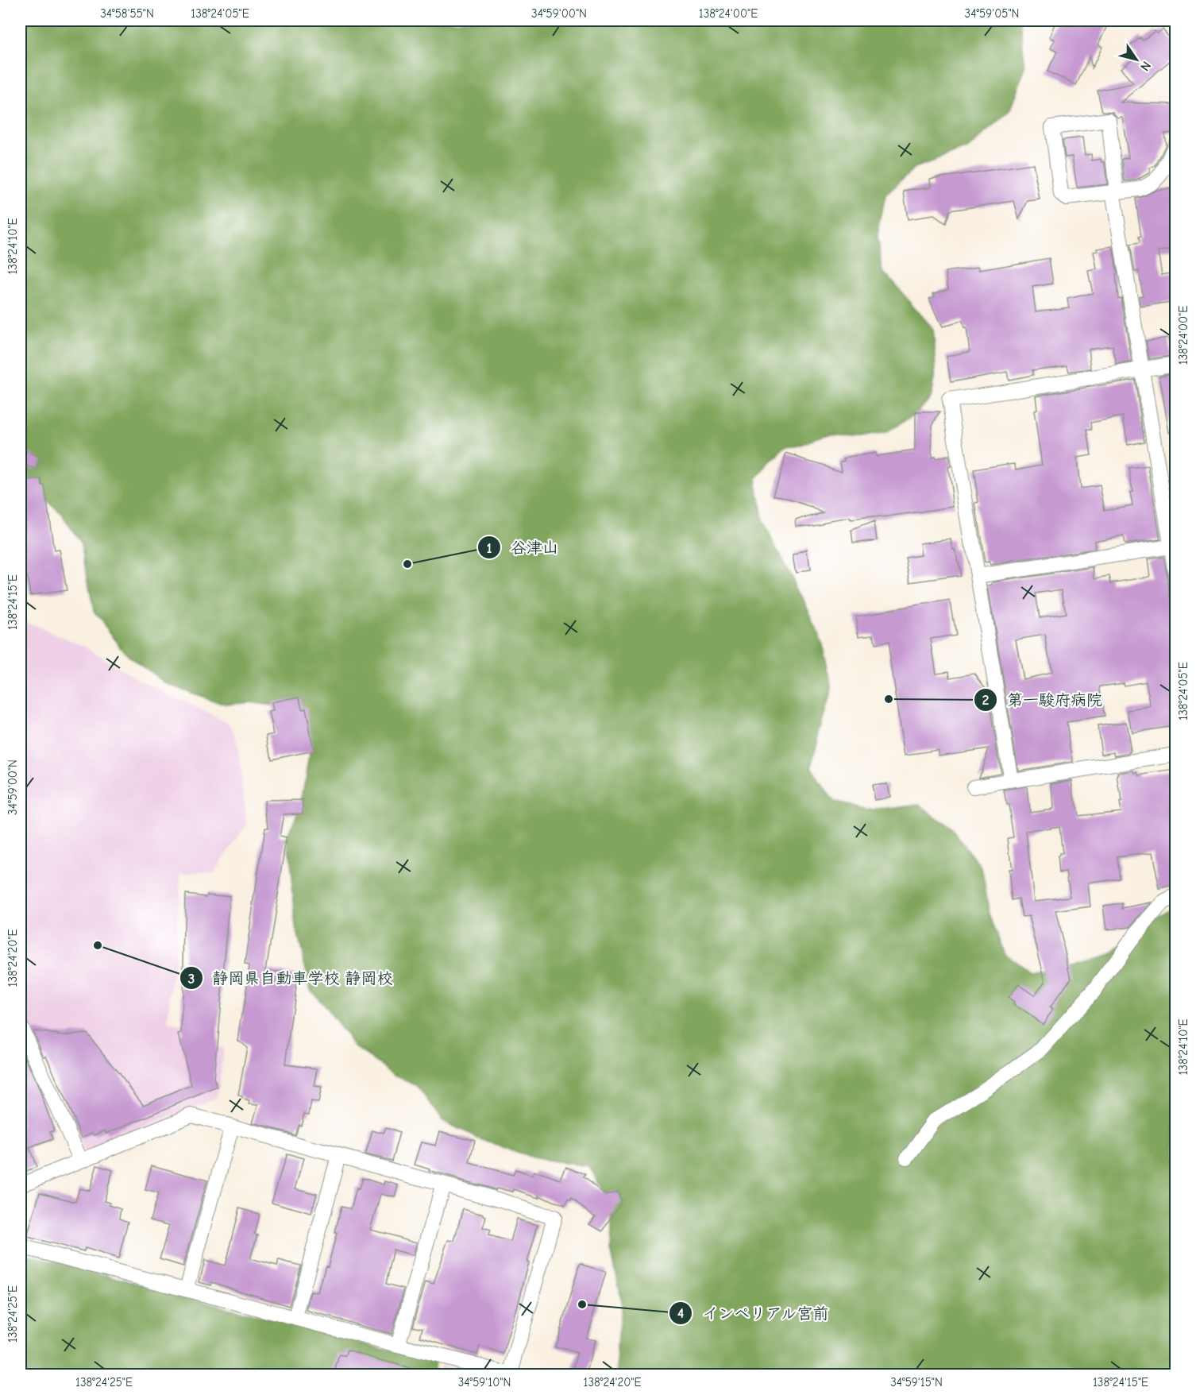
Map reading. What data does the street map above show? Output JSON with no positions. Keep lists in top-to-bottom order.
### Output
{
  "places": [
    "谷津山",
    "第一駿府病院",
    "静岡県自動車学校 静岡校",
    "インペリアル宮前"
  ],
  "north": "bottom right",
  "coordinates": [
    "34°58'55\"N",
    "138°24'05\"E",
    "34°59'00\"N",
    "138°24'00\"E",
    "34°59'05\"N",
    "138°24'10\"E",
    "138°24'15\"E",
    "138°24'20\"E",
    "138°24'25\"E",
    "34°59'10\"N",
    "34°59'15\"N"
  ]
}
